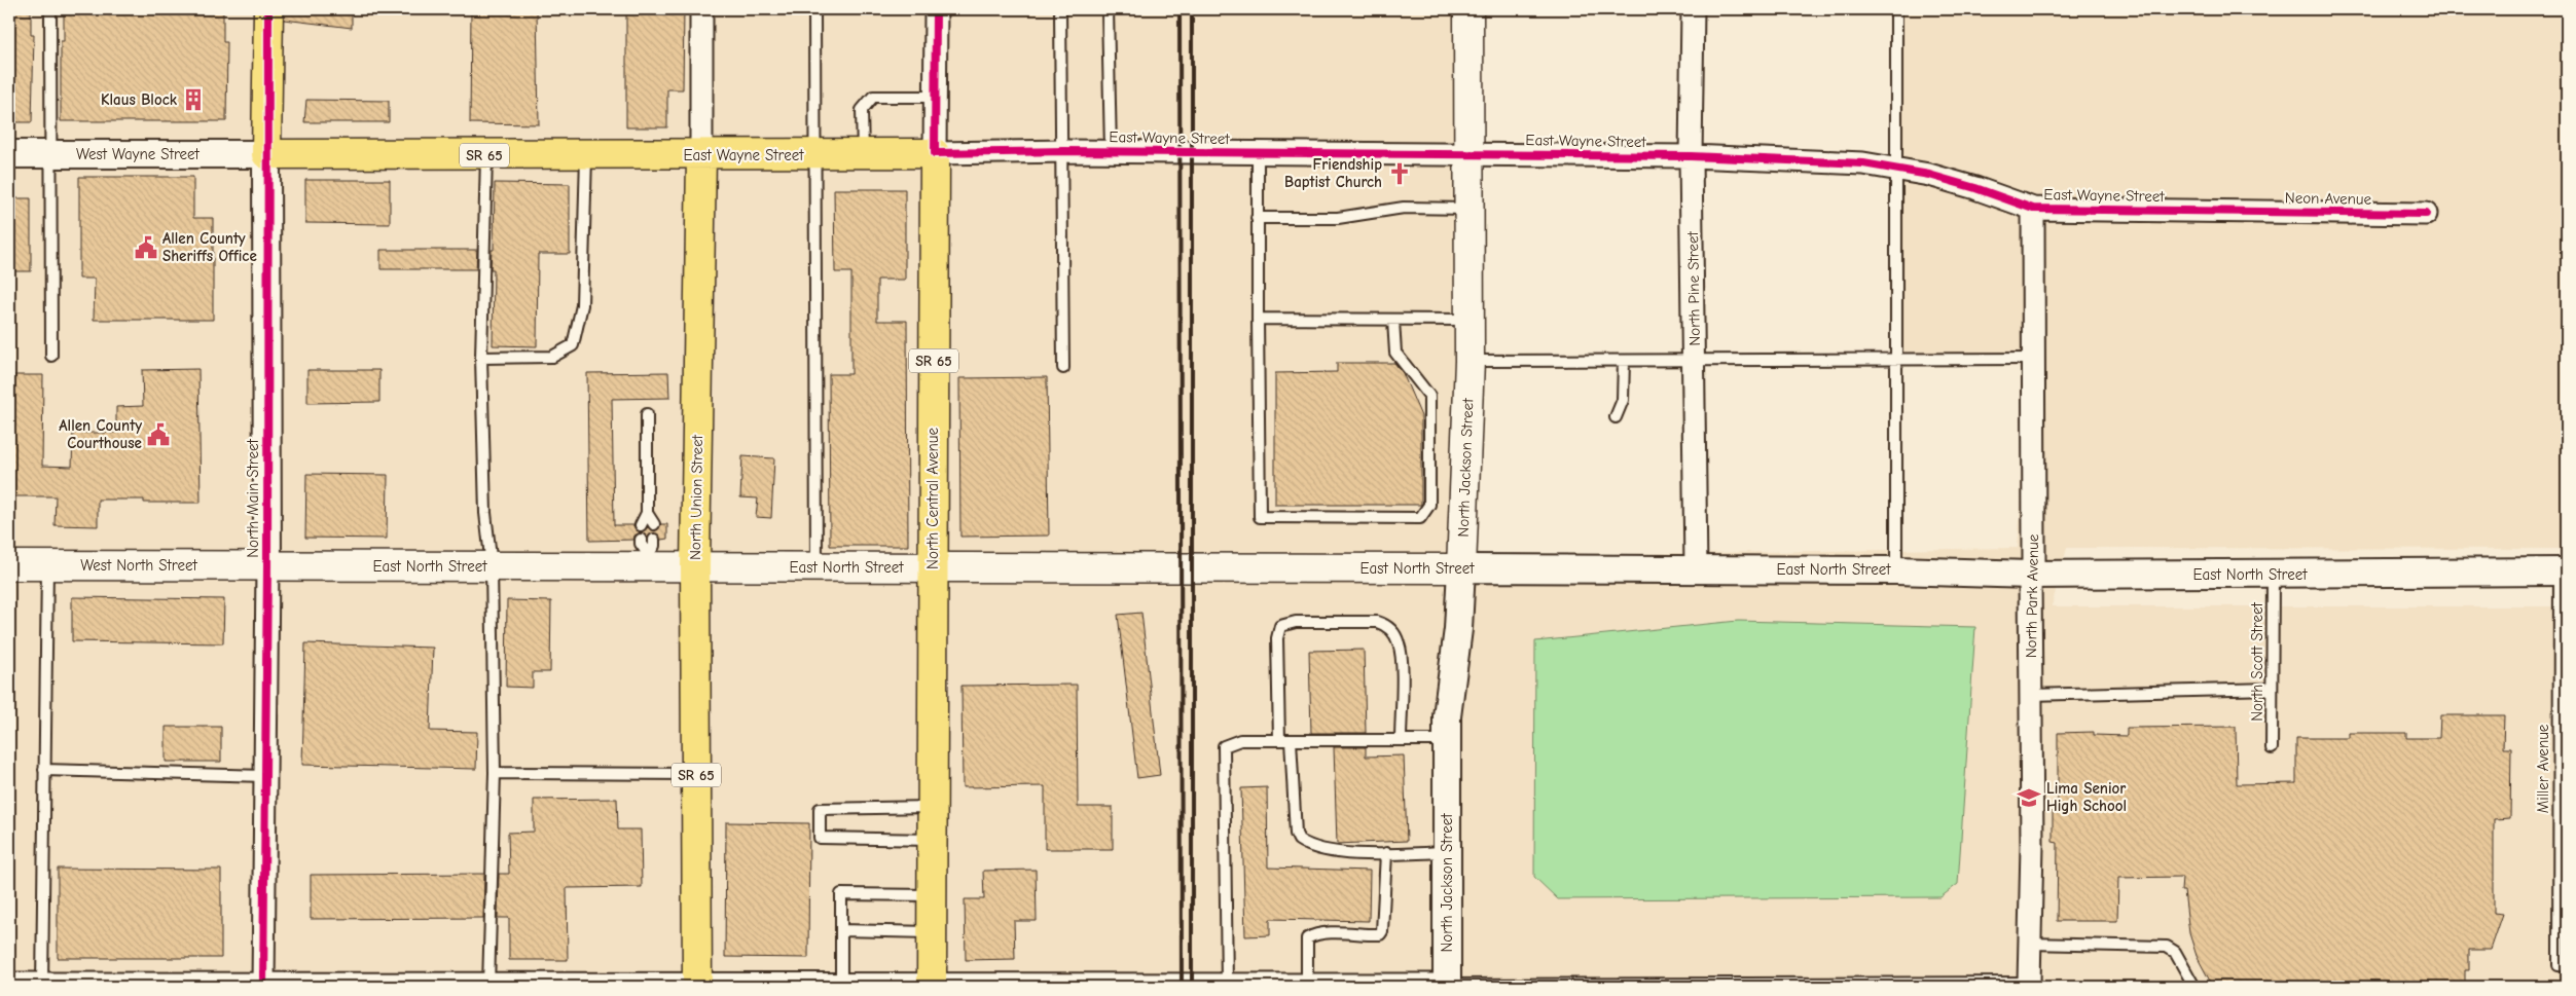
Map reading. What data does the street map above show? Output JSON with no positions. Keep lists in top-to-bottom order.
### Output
{
  "streets": {
    "main road": [
      "East Wayne Street",
      "SR 65",
      "North Jackson Street",
      "North Union Street",
      "North Main Street",
      "North Central Avenue",
      "West North Street",
      "East North Street"
    ],
    "street": [
      "West Wayne Street",
      "Neon Avenue",
      "North Pine Street",
      "North Park Avenue"
    ],
    "lane": ["North Scott Street", "Miller Avenue"]
  },
  "crossings": [
    ["East Wayne Street", "West Wayne Street"],
    ["East Wayne Street", "Neon Avenue"],
    ["East Wayne Street", "North Pine Street"],
    ["East Wayne Street", "North Jackson Street"],
    ["East Wayne Street", "North Union Street"],
    ["East Wayne Street", "North Main Street"],
    ["East Wayne Street", "North Central Avenue"],
    ["East Wayne Street", "North Park Avenue"],
    ["West Wayne Street", "North Main Street"],
    ["North Pine Street", "East North Street"],
    ["North Jackson Street", "East North Street"],
    ["North Union Street", "East North Street"],
    ["North Main Street", "West North Street"],
    ["North Main Street", "East North Street"],
    ["North Central Avenue", "East North Street"],
    ["West North Street", "East North Street"],
    ["East North Street", "North Park Avenue"],
    ["East North Street", "North Scott Street"],
    ["East North Street", "Miller Avenue"]
  ],
  "places": {
    "building": ["Klaus Block"],
    "church": ["Friendship Baptist Church"],
    "public building": ["Allen County Sheriffs Office", "Allen County Courthouse"],
    "school or university": ["Lima Senior High School"]
  }
}
